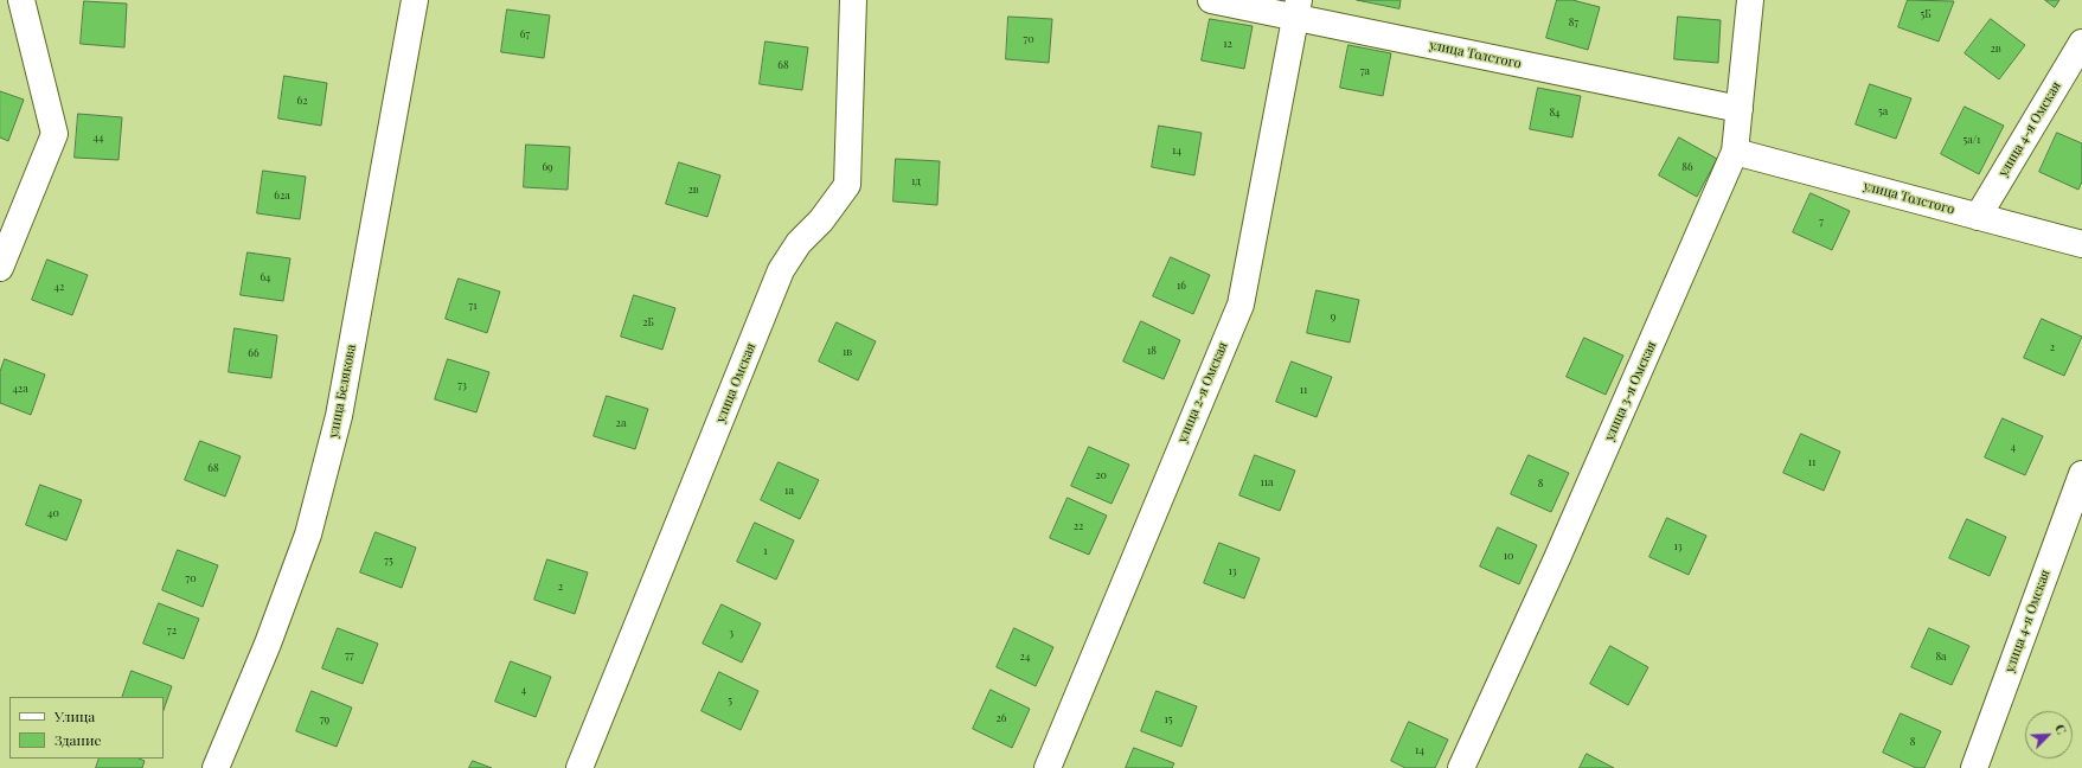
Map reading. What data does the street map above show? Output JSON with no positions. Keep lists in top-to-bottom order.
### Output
{
  "streets": {
    "street": [
      "улица Толстого",
      "улица 4-я Омская",
      "улица Омская",
      "улица Белякова",
      "улица 3-я Омская",
      "улица 2-я Омская"
    ]
  },
  "crossings": [
    ["улица Толстого", "улица 4-я Омская"],
    ["улица Толстого", "улица 3-я Омская"],
    ["улица Толстого", "улица 2-я Омская"]
  ],
  "house_numbers": [
    "5Б",
    "87",
    "67",
    "70",
    "12",
    "2в",
    "68",
    "7а",
    "62",
    "5а",
    "84",
    "44",
    "5а/1",
    "14",
    "69",
    "86",
    "1д",
    "2в",
    "62а",
    "7",
    "64",
    "16",
    "42",
    "71",
    "9",
    "2Б",
    "2",
    "18",
    "1в",
    "66",
    "73",
    "42а",
    "11",
    "2а",
    "4",
    "11",
    "68",
    "20",
    "11а",
    "8",
    "1а",
    "40",
    "22",
    "13",
    "1",
    "10",
    "75",
    "13",
    "70",
    "2",
    "72",
    "3",
    "77",
    "24",
    "8а",
    "4",
    "5",
    "26",
    "79",
    "15",
    "8",
    "14"
  ],
  "legend": ["Улица", "Здание"],
  "north": "top right"
}
